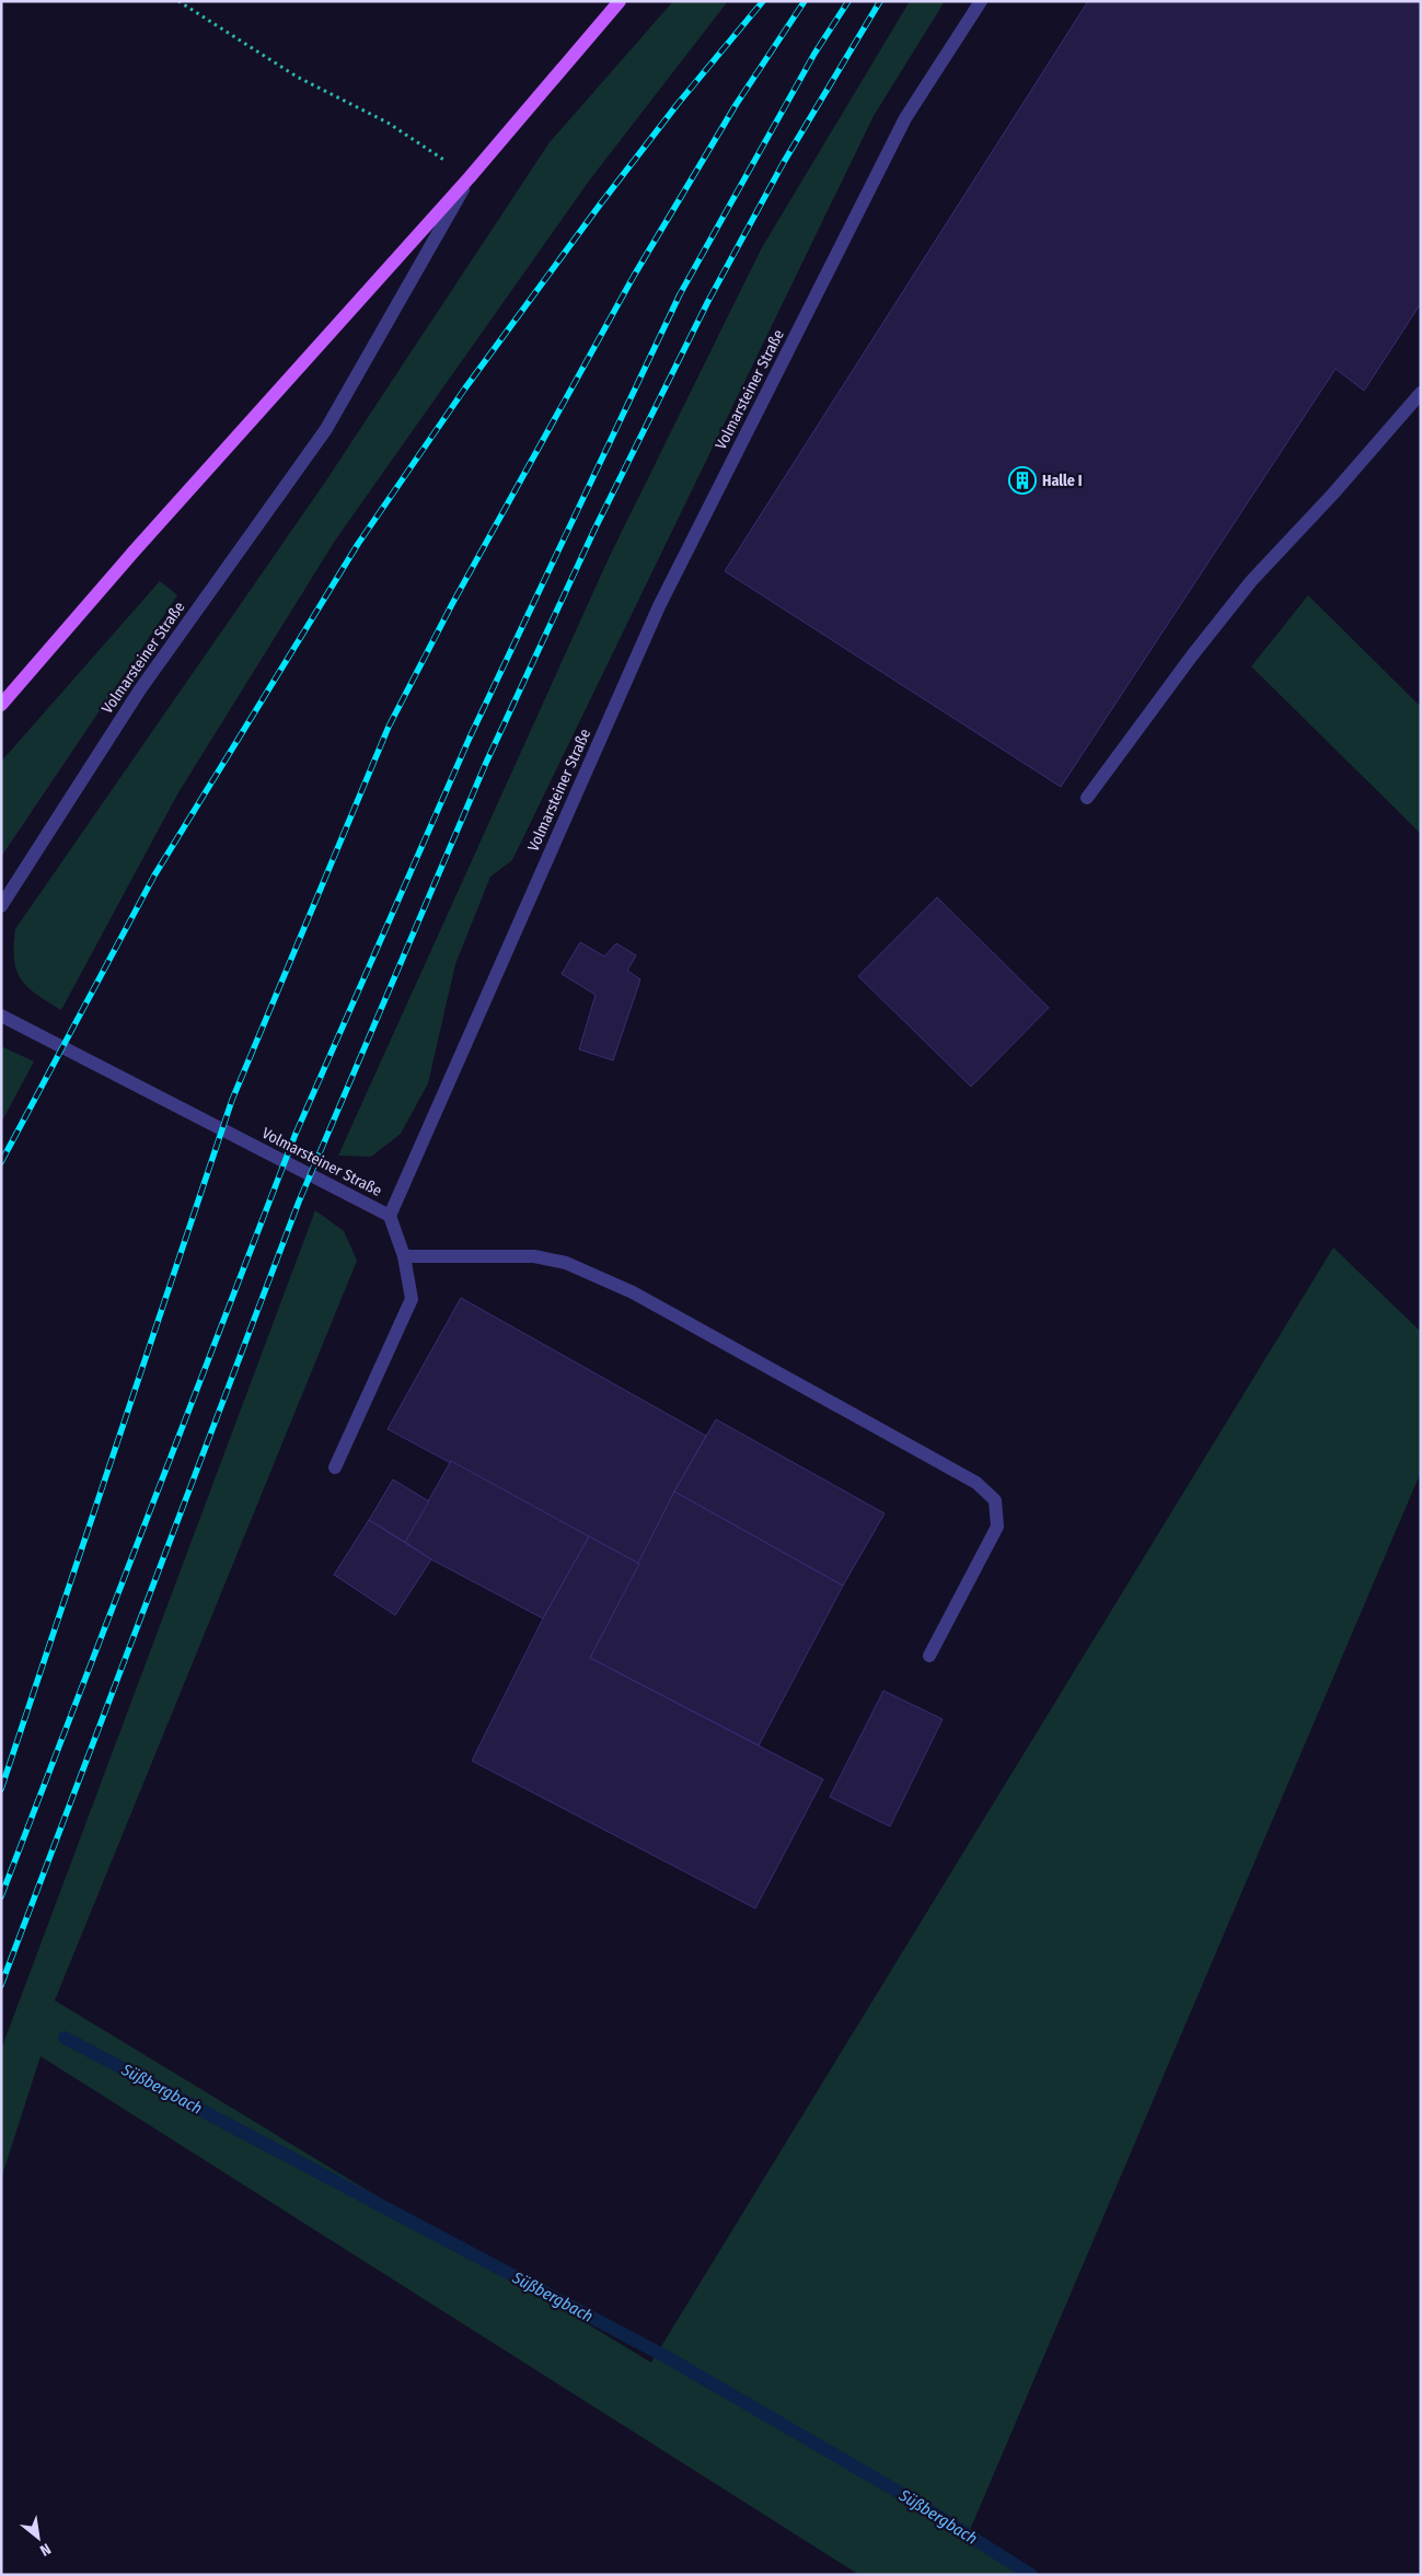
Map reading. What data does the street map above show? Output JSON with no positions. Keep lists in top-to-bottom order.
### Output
{
  "streets": {
    "main road": ["Volmarsteiner Straße"]
  },
  "water": ["Süßbergbach"],
  "places": {
    "building": ["Halle I"]
  },
  "north": "bottom right"
}
